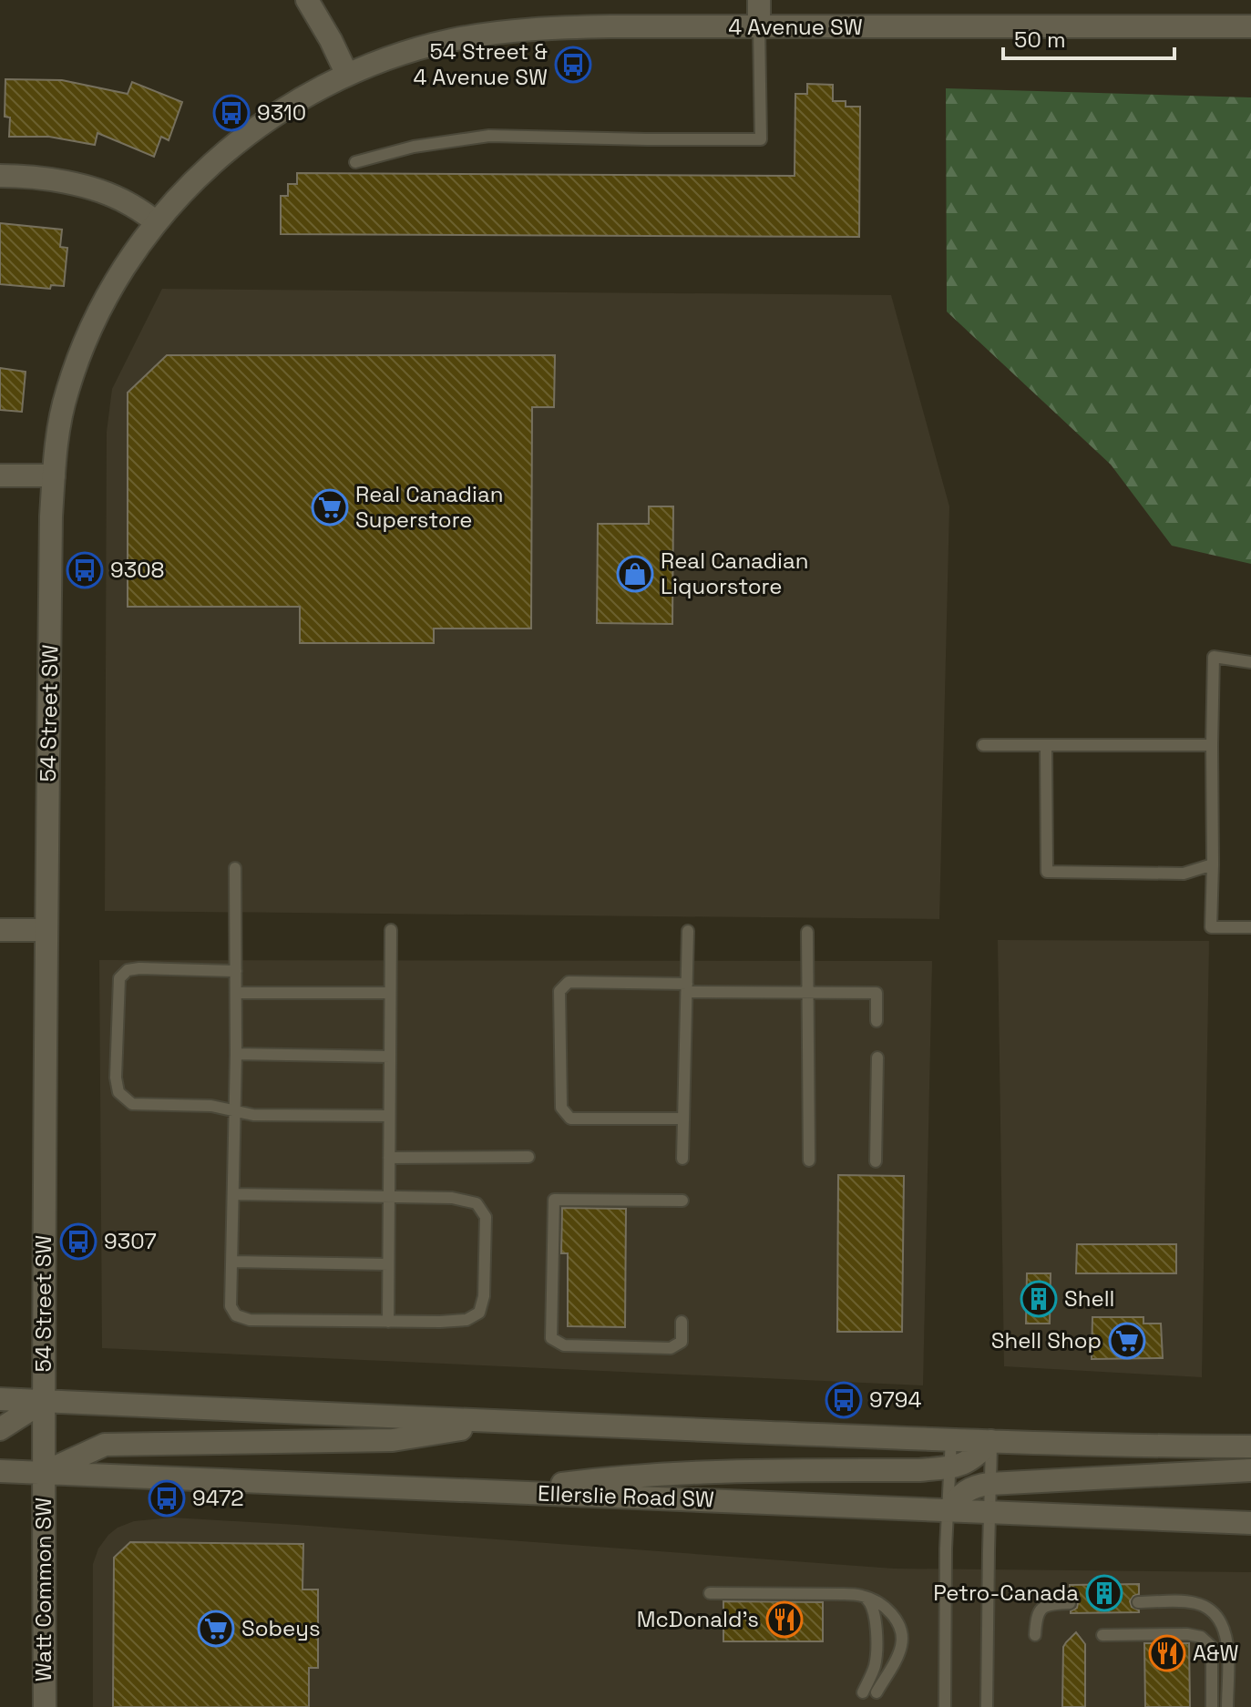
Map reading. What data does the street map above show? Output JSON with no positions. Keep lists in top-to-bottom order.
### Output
{
  "streets": {
    "main road": [
      "4 Avenue SW",
      "54 Street SW",
      "Ellerslie Road SW",
      "Watt Common SW"
    ]
  },
  "crossings": [
    ["4 Avenue SW", "54 Street SW"],
    ["54 Street SW", "Ellerslie Road SW"],
    ["54 Street SW", "Watt Common SW"],
    ["Ellerslie Road SW", "Watt Common SW"]
  ],
  "places": {
    "bus stop": [
      "54 Street & 4 Avenue SW",
      "9310",
      "9308",
      "9307",
      "9794",
      "9472"
    ],
    "supermarket": ["Real Canadian Superstore", "Shell Shop", "Sobeys"],
    "shop": ["Real Canadian Liquorstore"],
    "building": ["Shell", "Petro-Canada"],
    "restaurant": ["McDonald's", "A&W"]
  },
  "scale_bar": "50 m"
}
